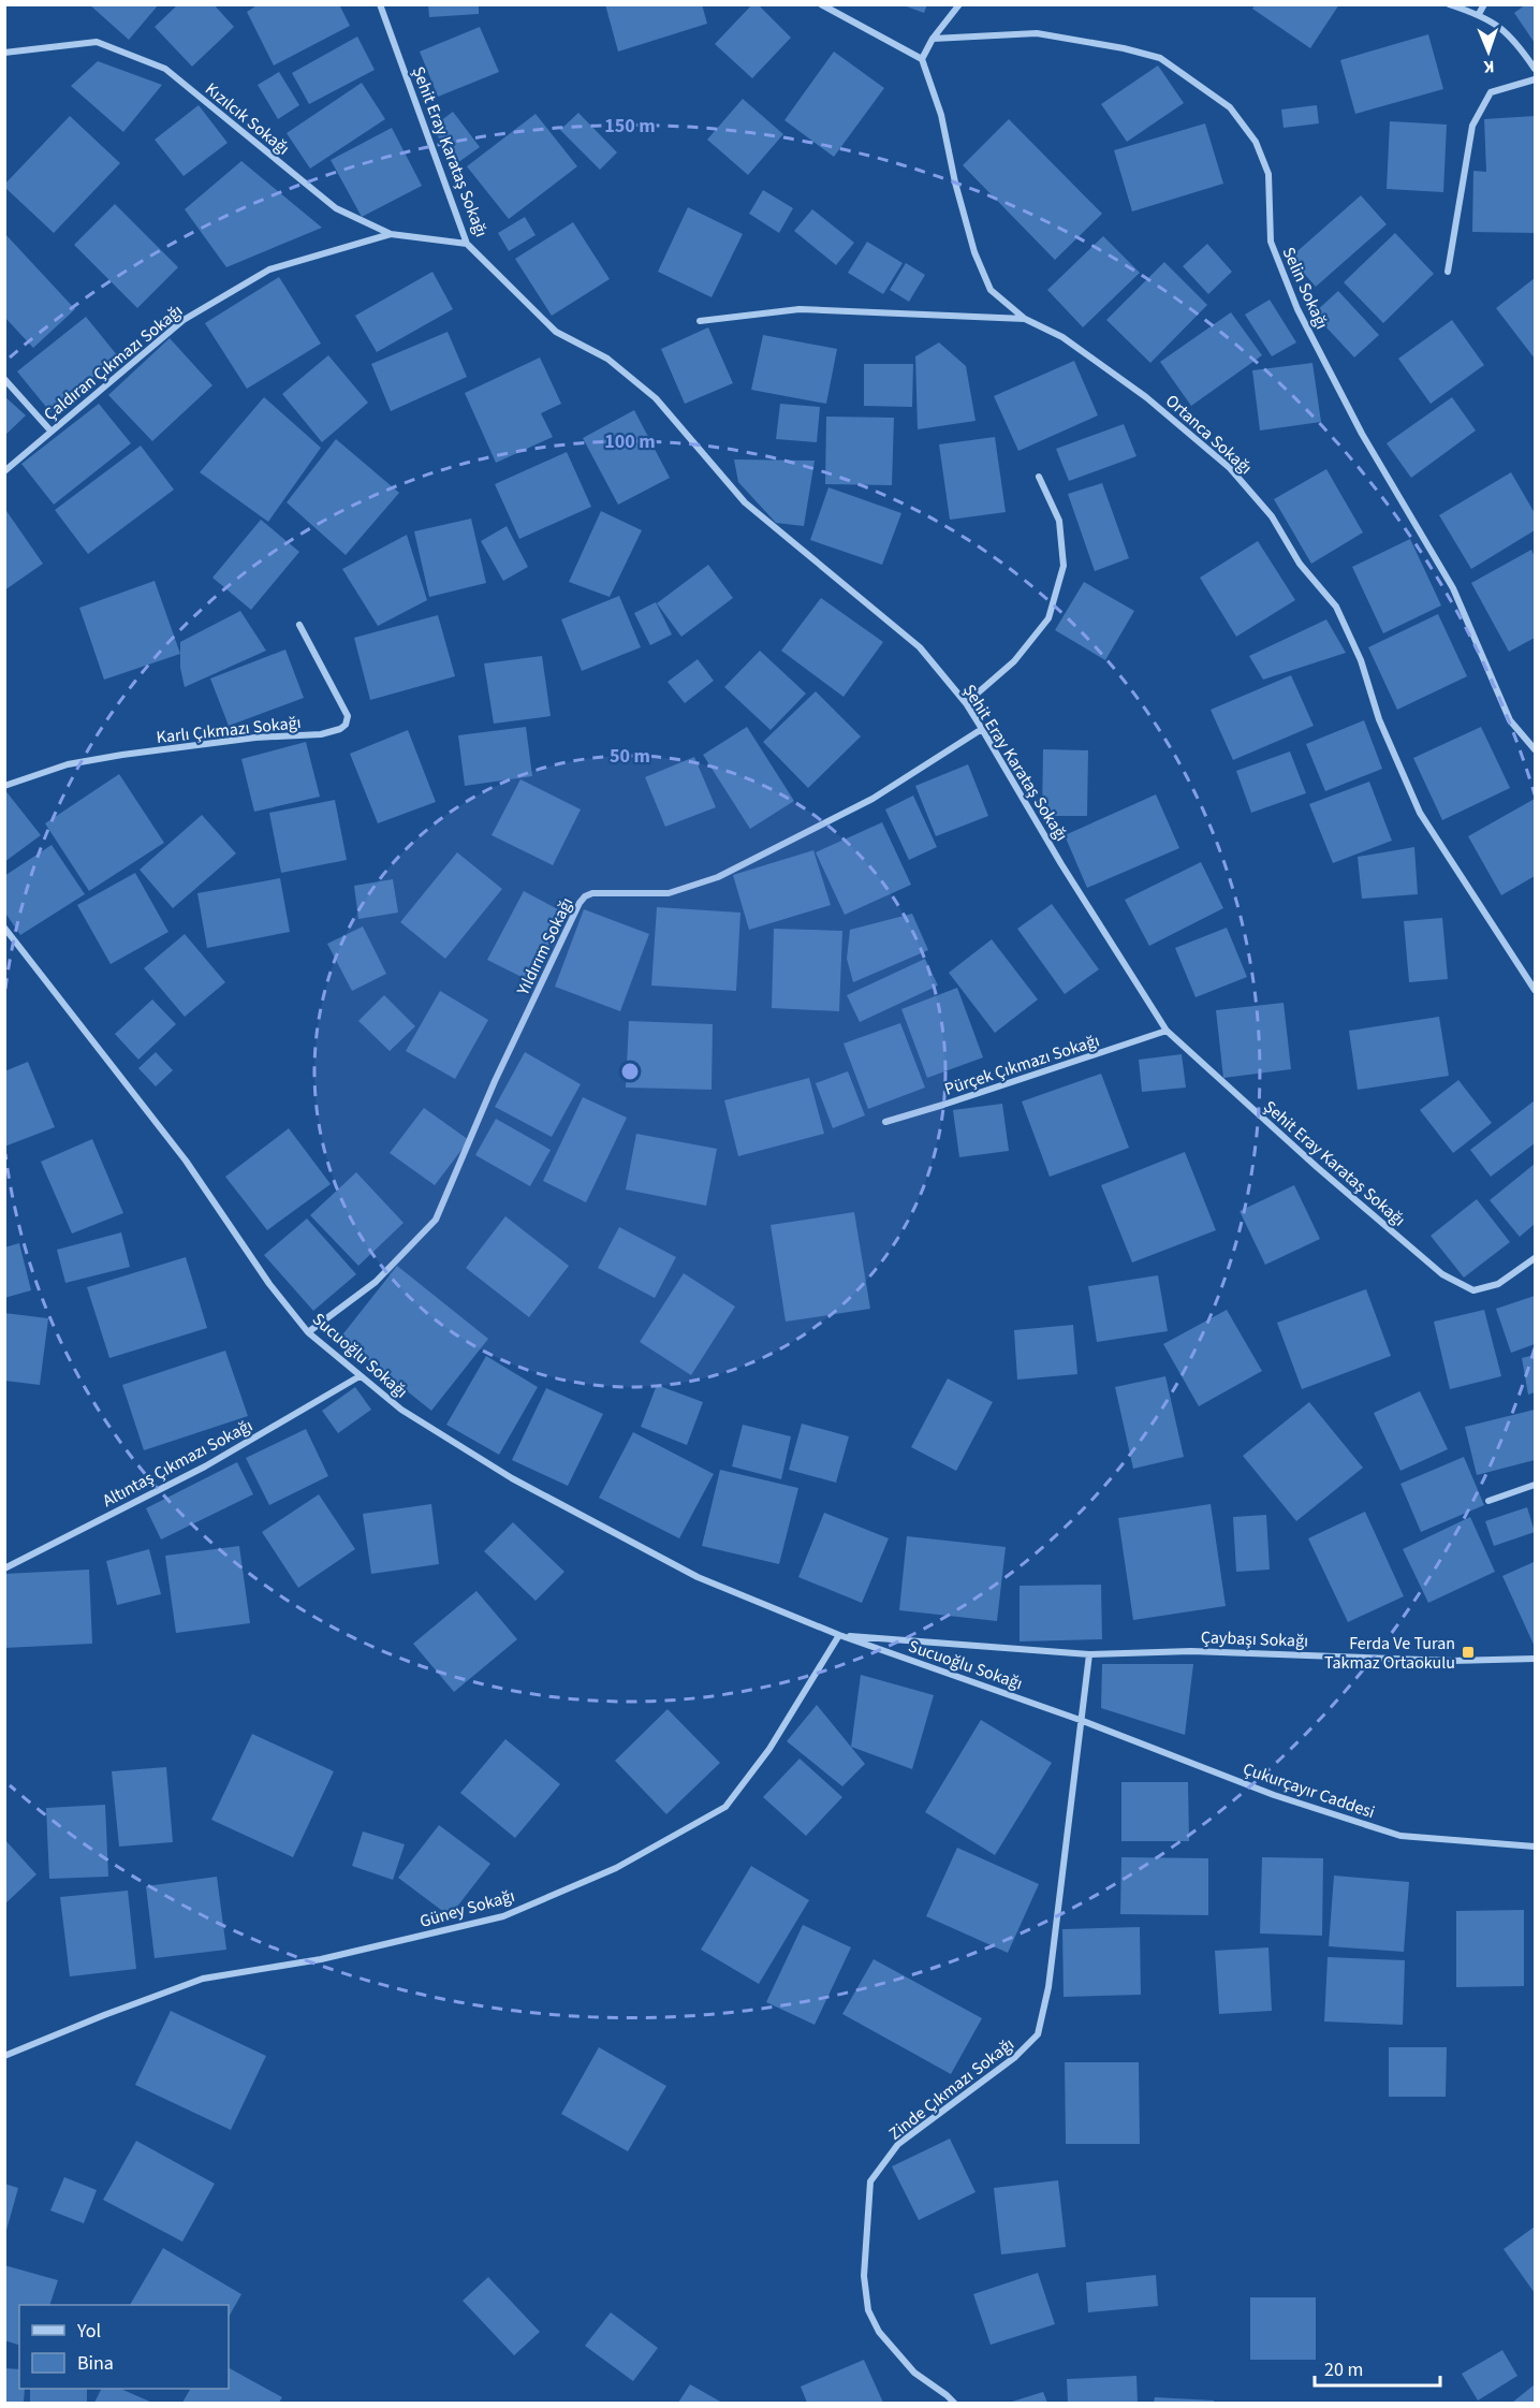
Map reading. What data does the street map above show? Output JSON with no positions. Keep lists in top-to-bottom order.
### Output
{
  "streets": {
    "street": [
      "Kızılcık Sokağı",
      "Şehit Eray Karataş Sokağı",
      "Selin Sokağı",
      "Çaldıran Çıkmazı Sokağı",
      "Ortanca Sokağı",
      "Karlı Çıkmazı Sokağı",
      "Yıldırım Sokağı",
      "Pürçek Çıkmazı Sokağı",
      "Sucuoğlu Sokağı",
      "Altıntaş Çıkmazı Sokağı",
      "Çaybaşı Sokağı",
      "Çukurçayır Caddesi",
      "Güney Sokağı",
      "Zinde Çıkmazı Sokağı"
    ]
  },
  "crossings": [
    ["Kızılcık Sokağı", "Şehit Eray Karataş Sokağı"],
    ["Kızılcık Sokağı", "Çaldıran Çıkmazı Sokağı"],
    ["Şehit Eray Karataş Sokağı", "Yıldırım Sokağı"],
    ["Şehit Eray Karataş Sokağı", "Pürçek Çıkmazı Sokağı"],
    ["Yıldırım Sokağı", "Sucuoğlu Sokağı"],
    ["Sucuoğlu Sokağı", "Altıntaş Çıkmazı Sokağı"],
    ["Sucuoğlu Sokağı", "Çaybaşı Sokağı"],
    ["Sucuoğlu Sokağı", "Çukurçayır Caddesi"],
    ["Sucuoğlu Sokağı", "Güney Sokağı"],
    ["Sucuoğlu Sokağı", "Zinde Çıkmazı Sokağı"],
    ["Çaybaşı Sokağı", "Zinde Çıkmazı Sokağı"],
    ["Çukurçayır Caddesi", "Zinde Çıkmazı Sokağı"]
  ],
  "places": {
    "transit": ["Ferda Ve Turan Takmaz Ortaokulu"]
  },
  "legend": ["Yol", "Bina"],
  "scale_bar": "20 m",
  "north": "bottom",
  "rings": ["150 m", "100 m", "50 m"]
}
